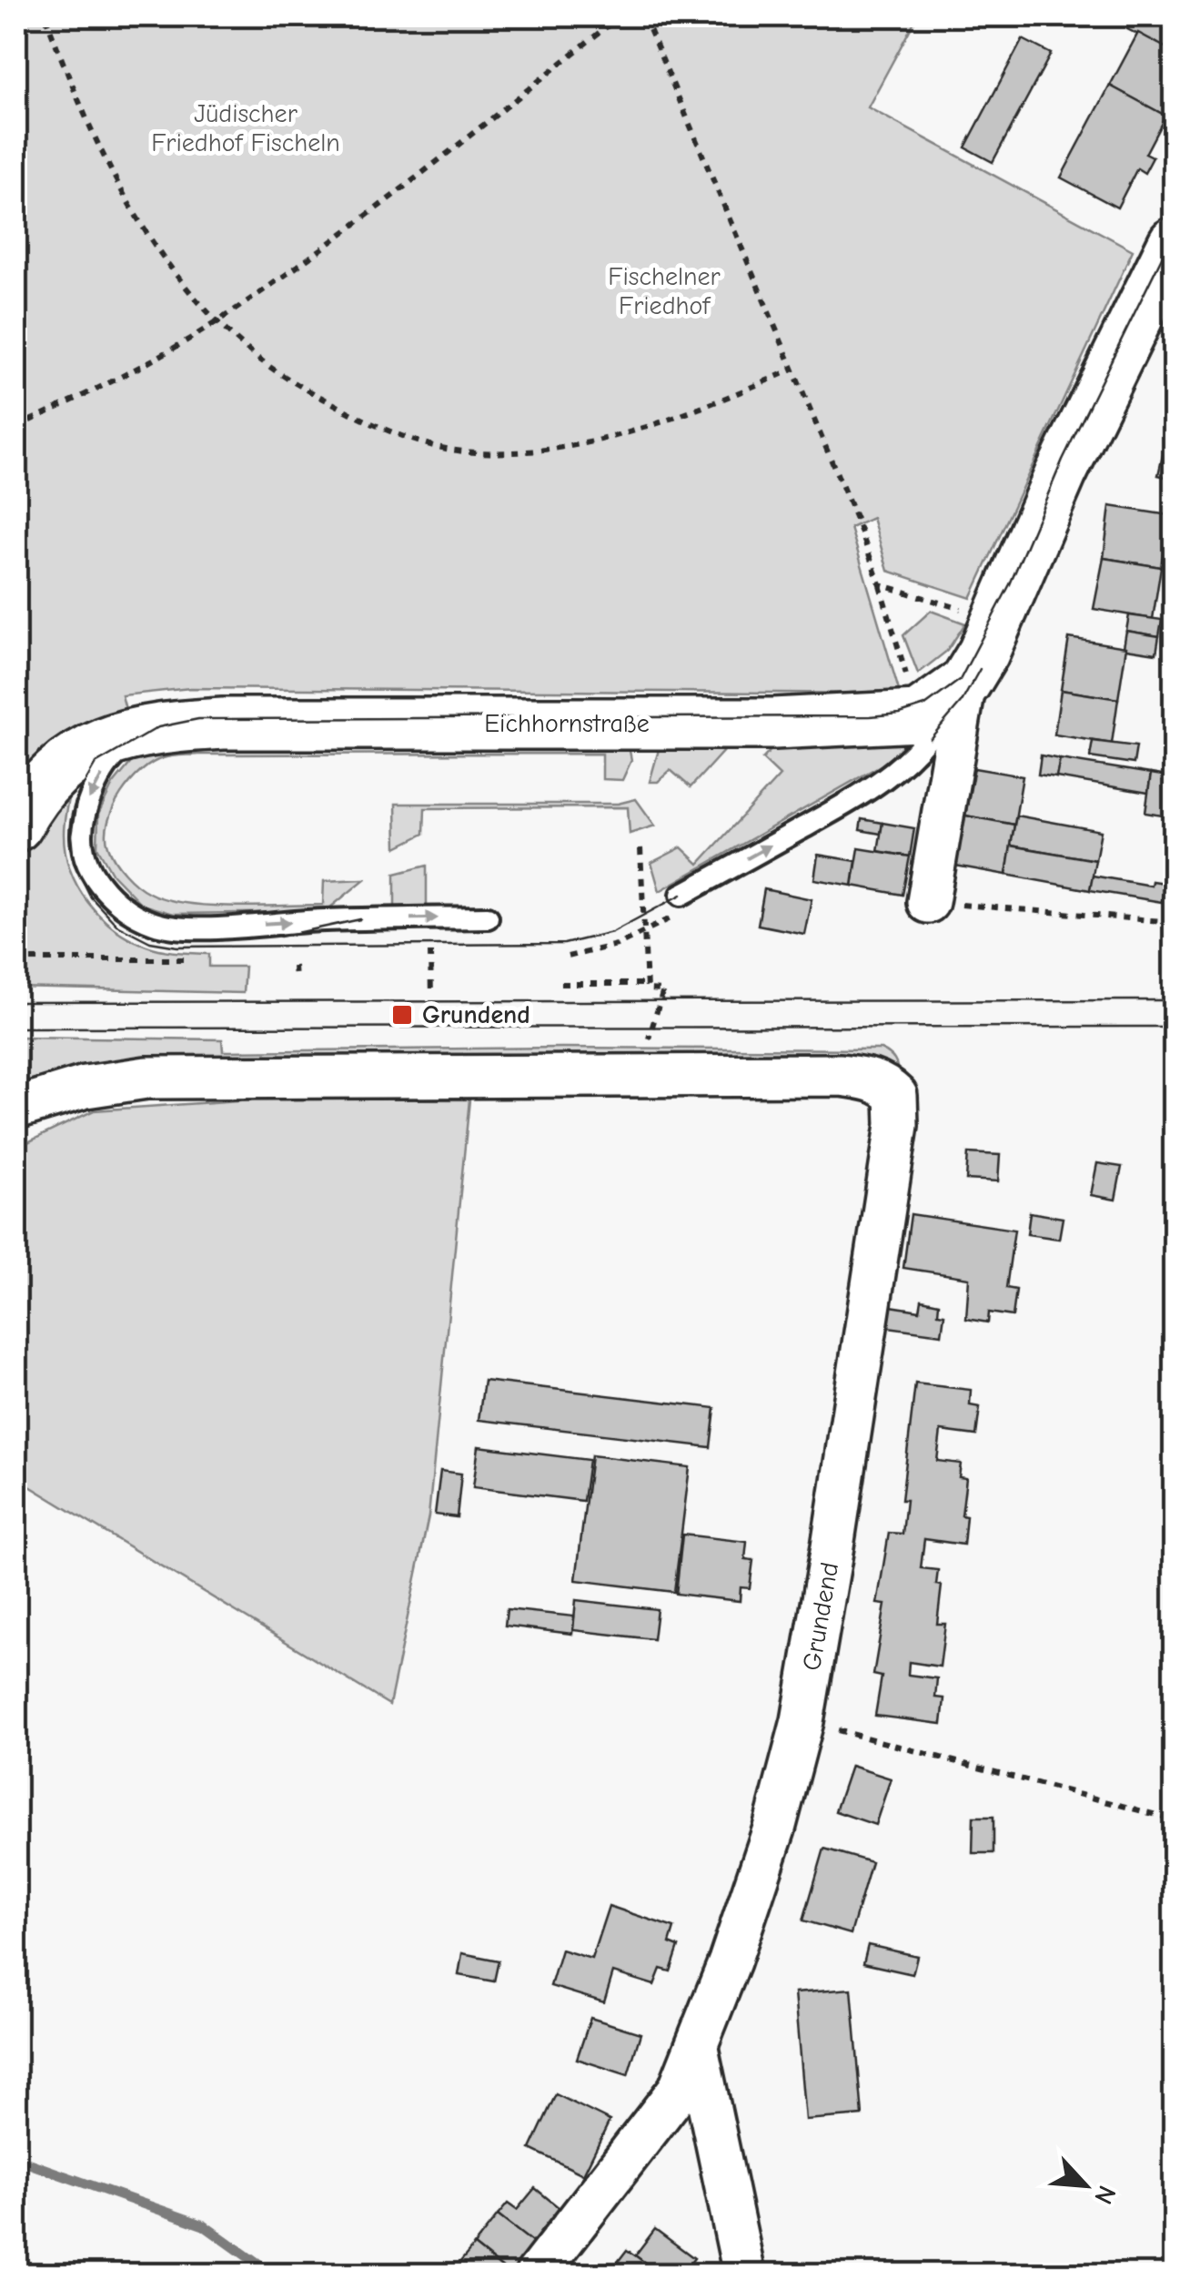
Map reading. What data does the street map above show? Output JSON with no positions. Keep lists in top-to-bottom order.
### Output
{
  "streets": {
    "street": ["Eichhornstraße", "Grundend"]
  },
  "parks": ["Jüdischer Friedhof Fischeln", "Fischelner Friedhof"],
  "places": {
    "transit": ["Grundend"]
  },
  "north": "bottom right"
}
